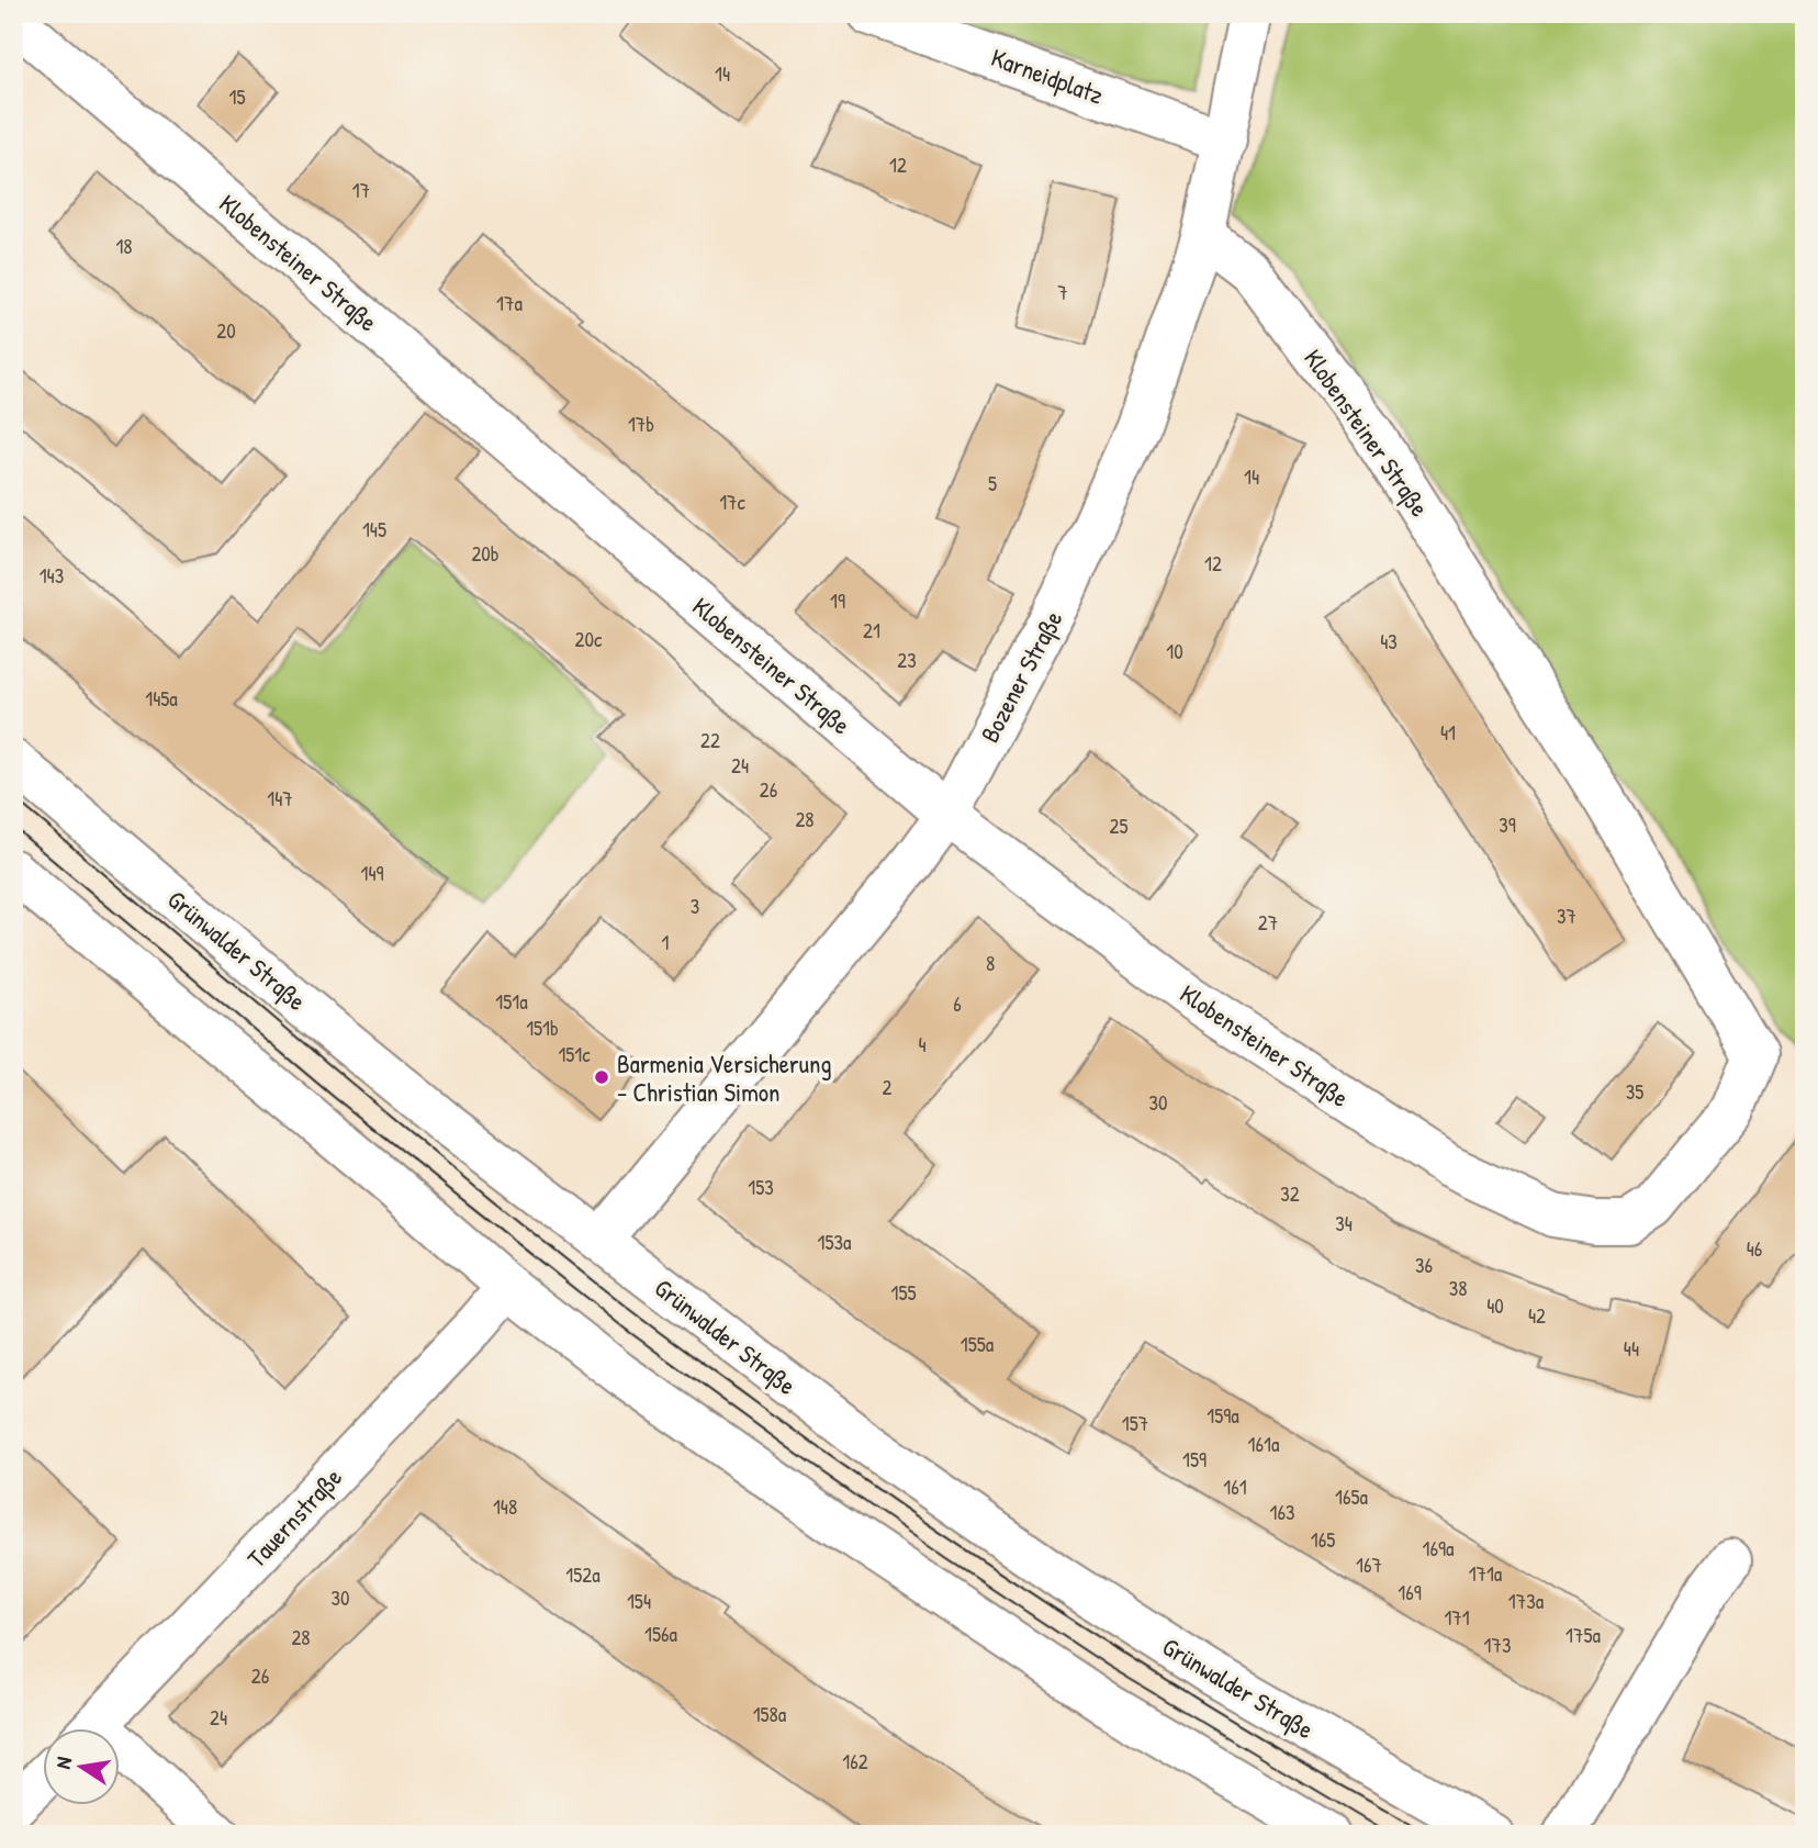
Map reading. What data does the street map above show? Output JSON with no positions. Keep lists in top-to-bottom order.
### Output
{
  "streets": {
    "street": [
      "Karneidplatz",
      "Klobensteiner Straße",
      "Bozener Straße",
      "Grünwalder Straße",
      "Tauernstraße"
    ]
  },
  "crossings": [
    ["Karneidplatz", "Bozener Straße"],
    ["Klobensteiner Straße", "Bozener Straße"],
    ["Bozener Straße", "Grünwalder Straße"]
  ],
  "places": ["Barmenia Versicherung - Christian Simon"],
  "house_numbers": [
    "14",
    "15",
    "12",
    "17",
    "18",
    "7",
    "17a",
    "20",
    "17b",
    "14",
    "5",
    "17c",
    "145",
    "20b",
    "12",
    "143",
    "19",
    "21",
    "20c",
    "43",
    "10",
    "23",
    "145a",
    "41",
    "22",
    "24",
    "26",
    "147",
    "28",
    "39",
    "25",
    "149",
    "3",
    "37",
    "27",
    "1",
    "8",
    "151a",
    "6",
    "151b",
    "4",
    "151c",
    "2",
    "35",
    "30",
    "153",
    "32",
    "34",
    "153a",
    "46",
    "36",
    "38",
    "155",
    "40",
    "42",
    "155a",
    "44",
    "159a",
    "157",
    "161a",
    "159",
    "161",
    "165a",
    "148",
    "163",
    "165",
    "169a",
    "167",
    "171a",
    "152a",
    "169",
    "30",
    "154",
    "173a",
    "171",
    "156a",
    "175a",
    "28",
    "173",
    "26",
    "158a",
    "24",
    "162"
  ],
  "north": "left"
}
